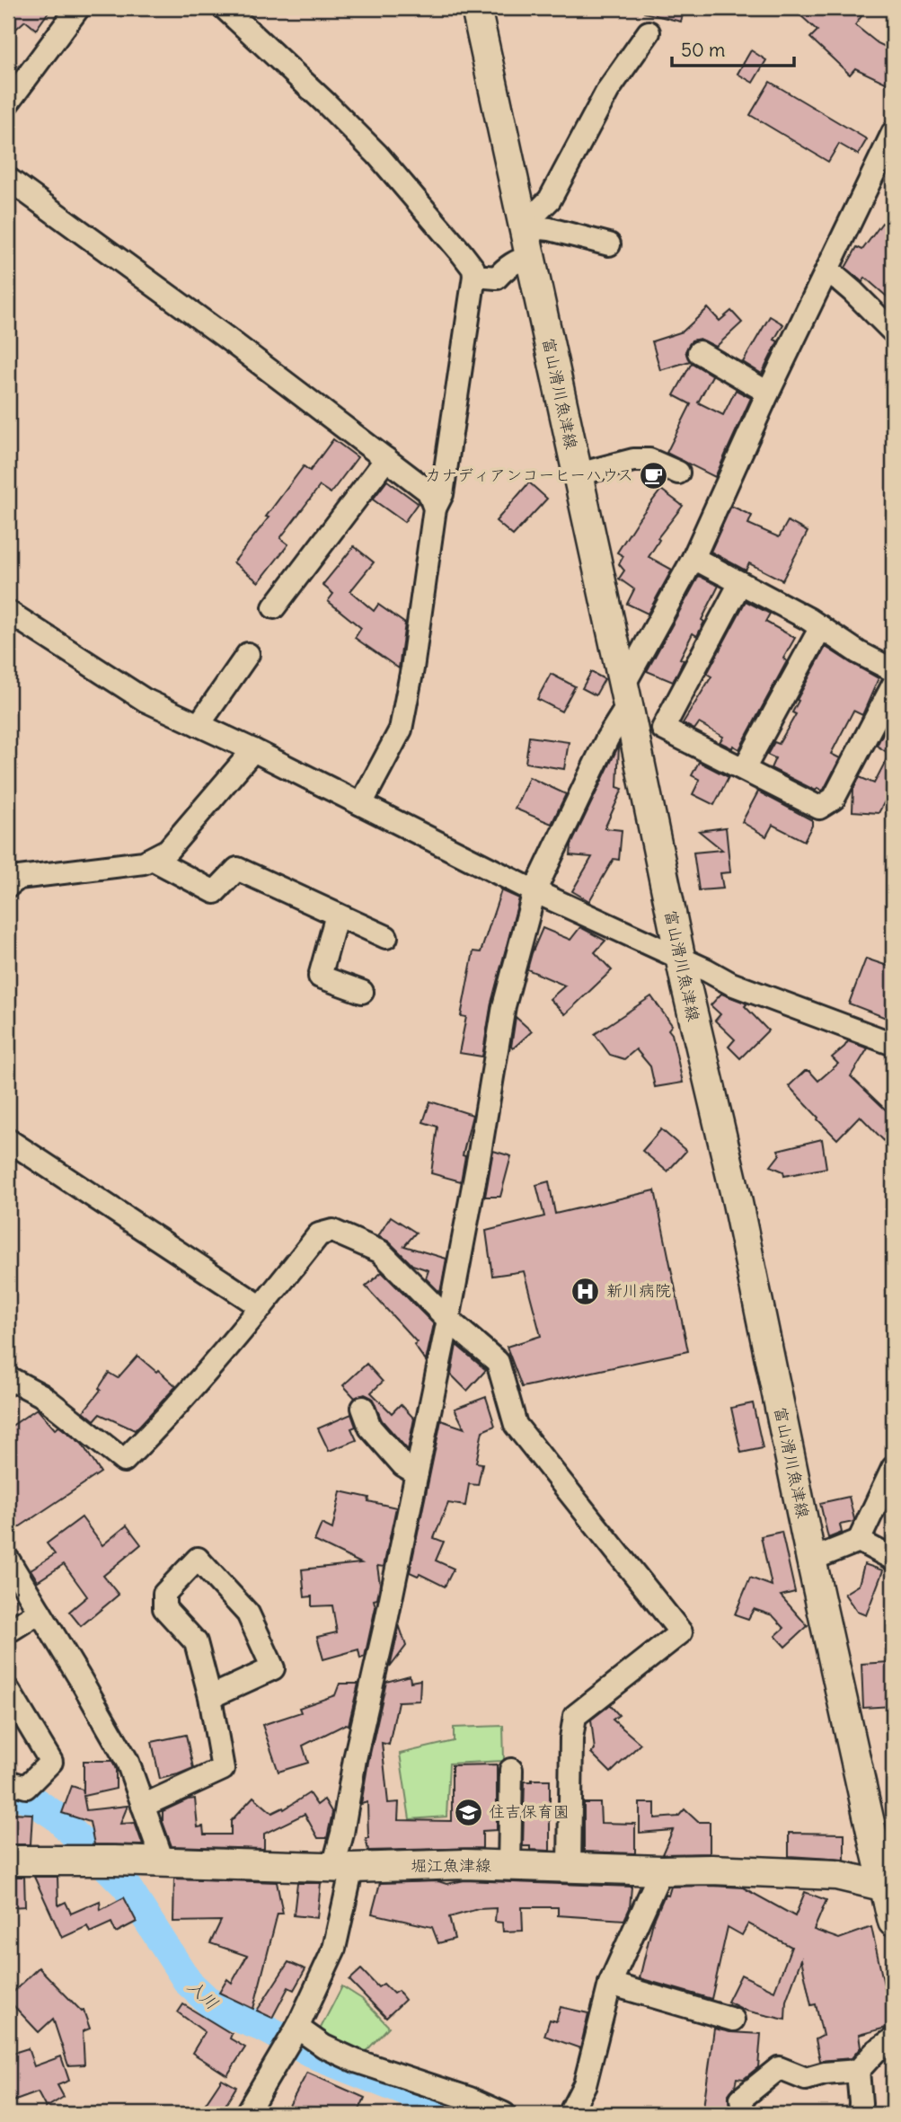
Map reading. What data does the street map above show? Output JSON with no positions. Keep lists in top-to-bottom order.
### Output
{
  "streets": {
    "main road": ["富山滑川魚津線", "堀江魚津線"]
  },
  "crossings": [
    ["富山滑川魚津線", "堀江魚津線"]
  ],
  "water": ["入川"],
  "places": {
    "cafe": ["カナディアンコーヒーハウス"],
    "hospital": ["新川病院"],
    "school or university": ["住吉保育園"]
  },
  "scale_bar": "50 m"
}
